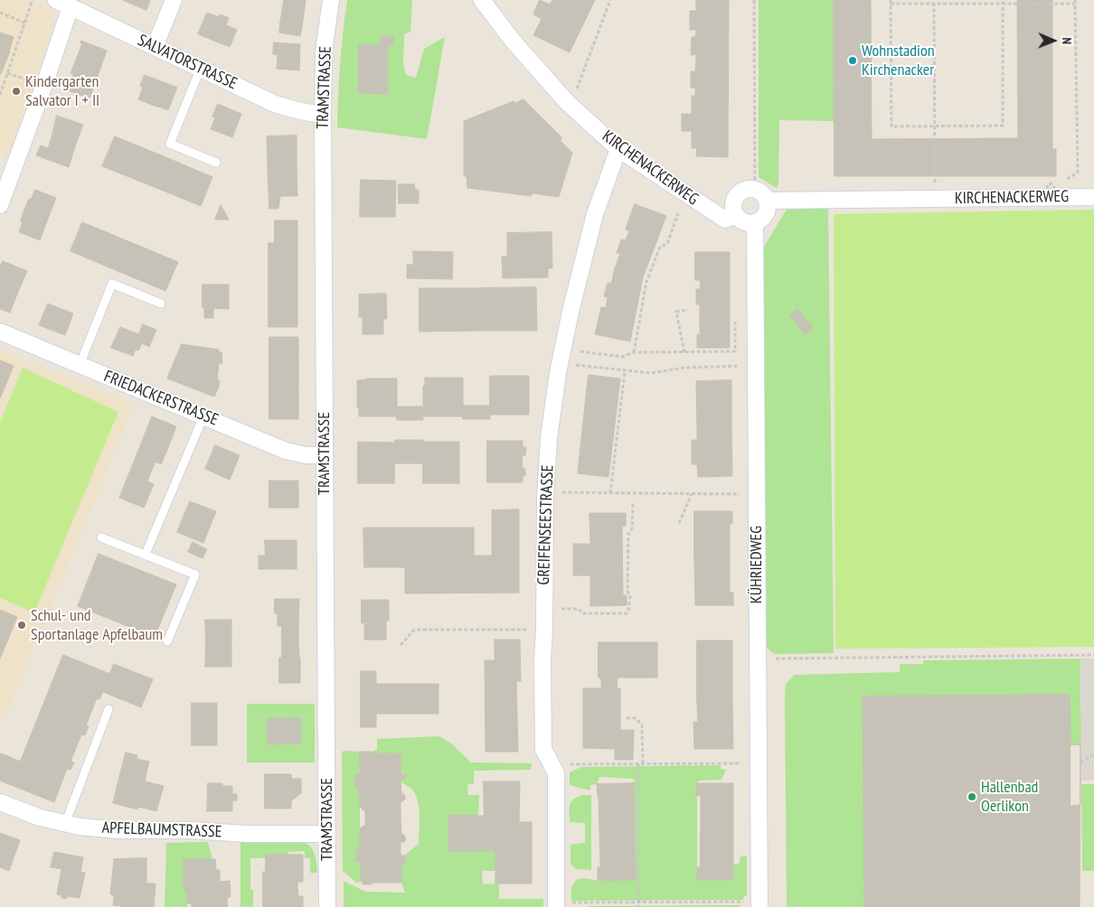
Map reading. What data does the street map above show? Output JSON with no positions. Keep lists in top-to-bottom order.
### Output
{
  "streets": {
    "street": [
      "SALVATORSTRASSE",
      "TRAMSTRASSE",
      "KIRCHENACKERWEG",
      "FRIEDACKERSTRASSE",
      "GREIFENSEESTRASSE",
      "KÜHRIEDWEG",
      "APFELBAUMSTRASSE"
    ]
  },
  "crossings": [
    ["SALVATORSTRASSE", "TRAMSTRASSE"],
    ["TRAMSTRASSE", "FRIEDACKERSTRASSE"],
    ["TRAMSTRASSE", "APFELBAUMSTRASSE"],
    ["KIRCHENACKERWEG", "GREIFENSEESTRASSE"],
    ["KIRCHENACKERWEG", "KÜHRIEDWEG"]
  ],
  "places": [
    "Wohnstadion Kirchenacker",
    "Kindergarten Salvator I + II",
    "Schul- und Sportanlage Apfelbaum",
    "Hallenbad Oerlikon"
  ],
  "north": "right"
}
